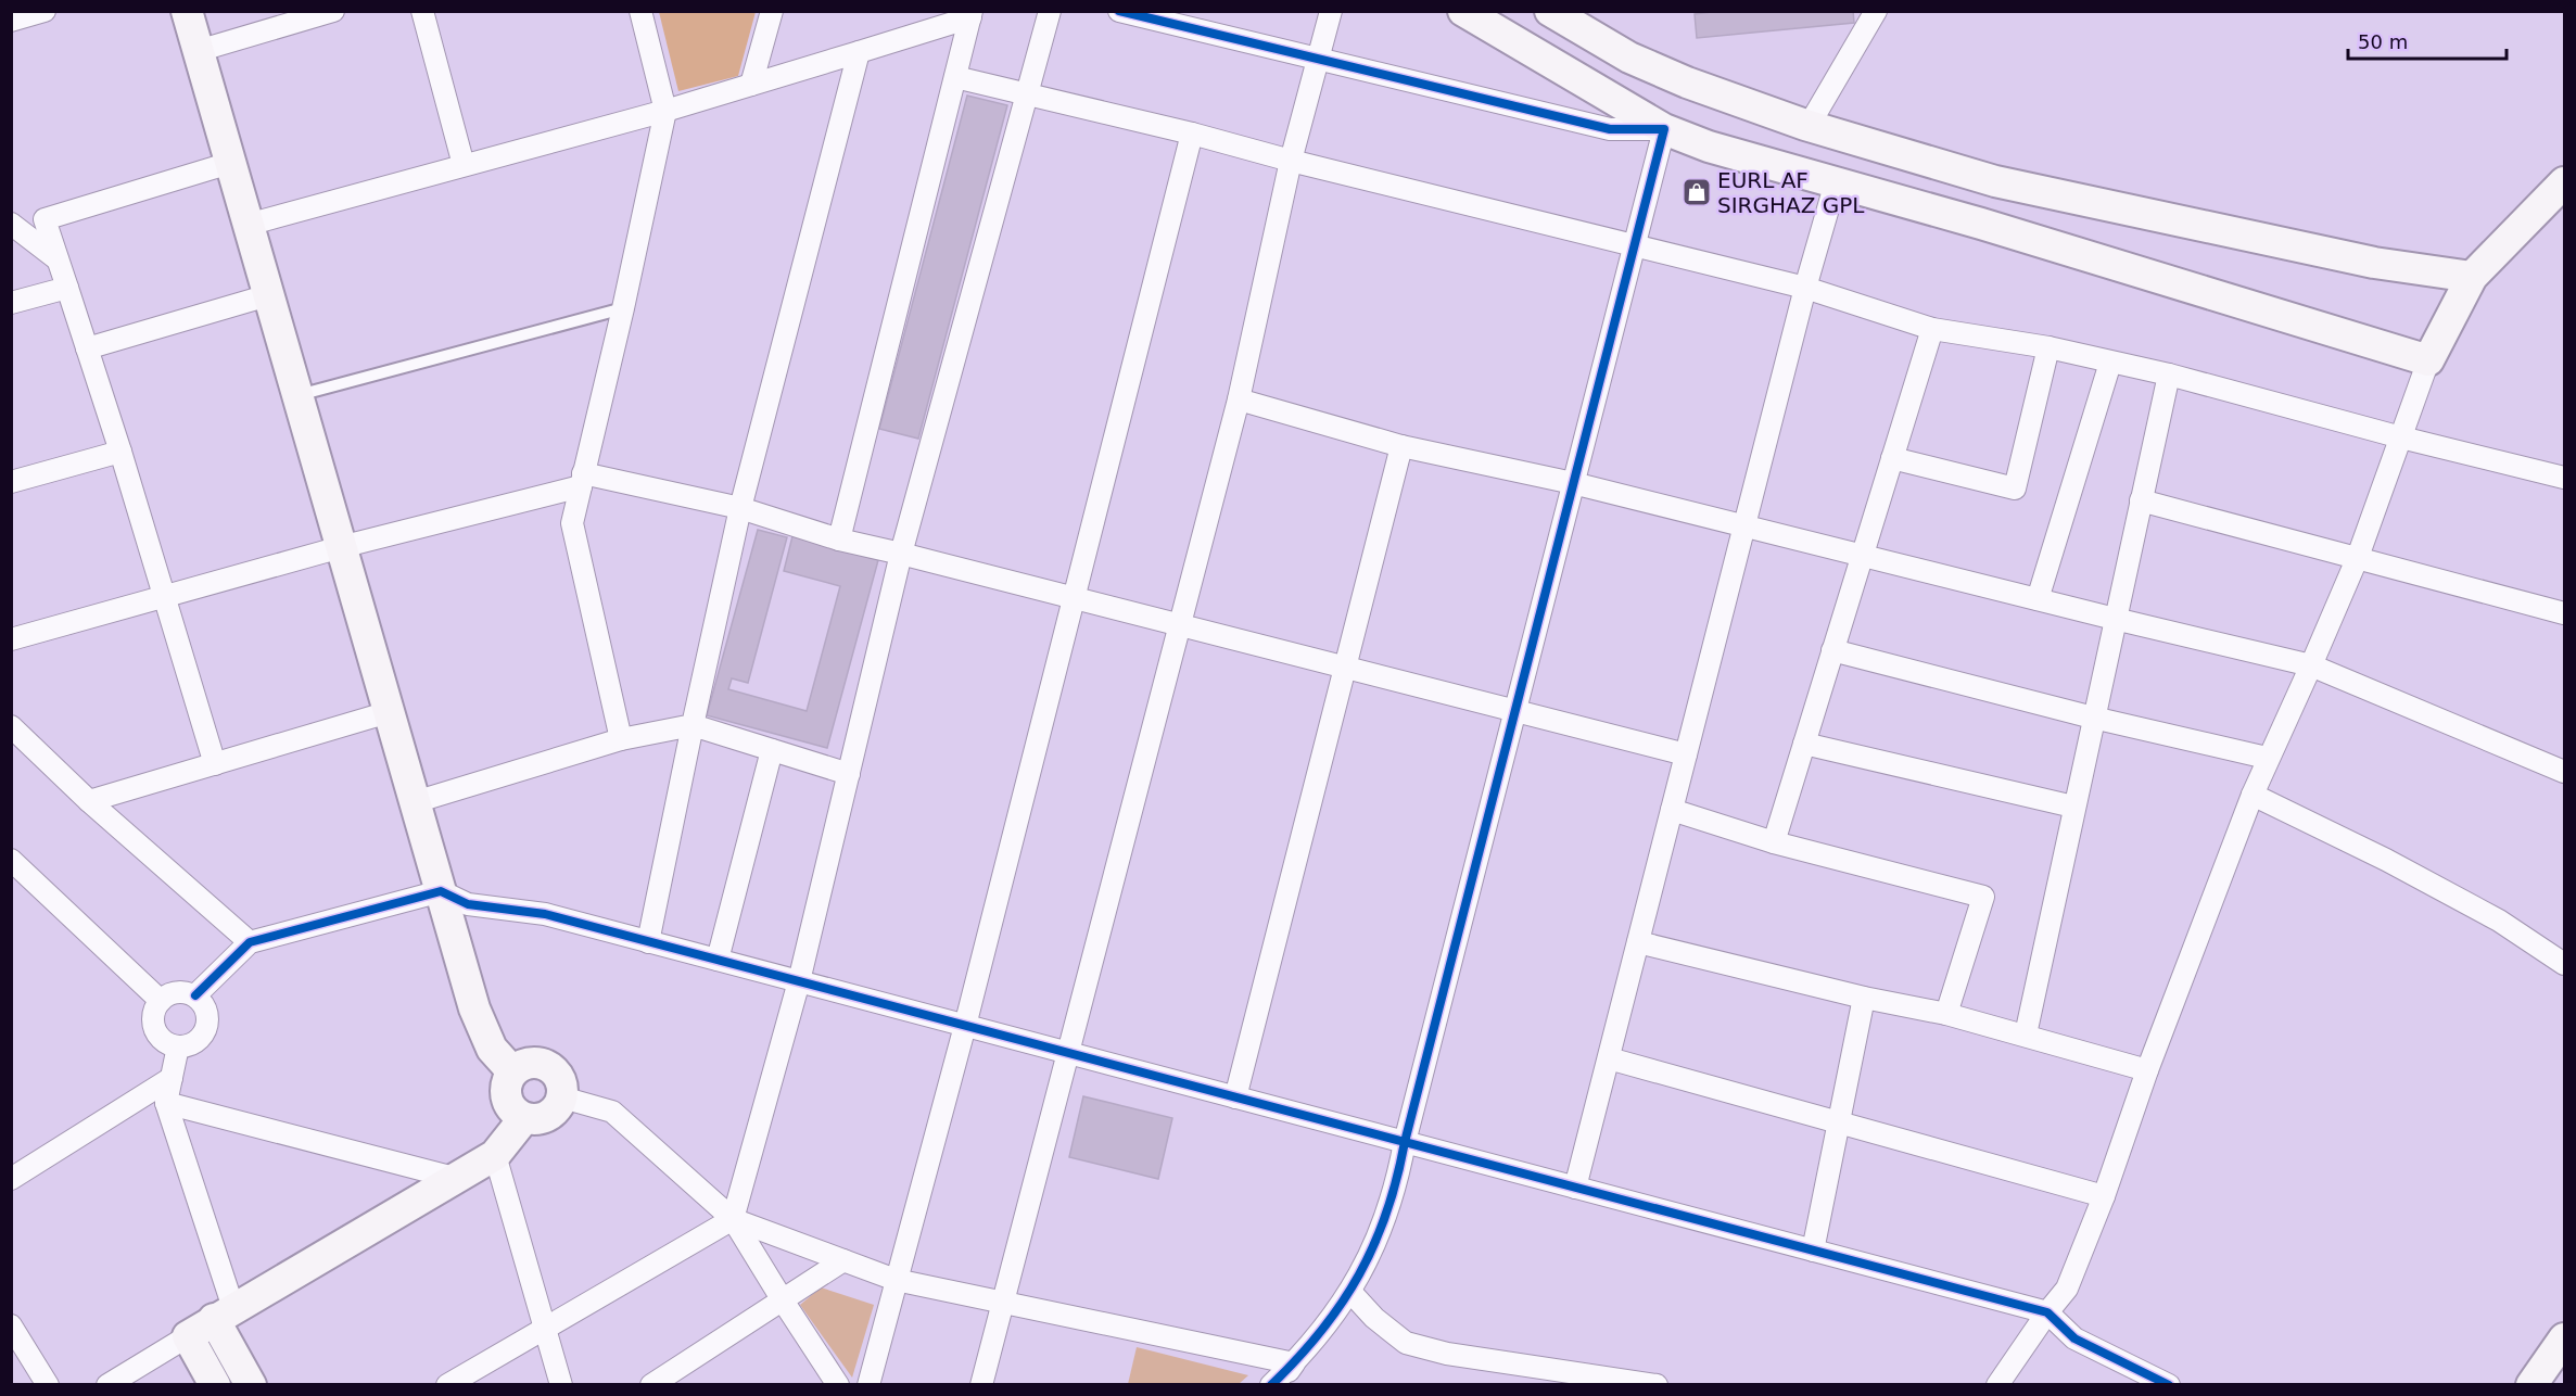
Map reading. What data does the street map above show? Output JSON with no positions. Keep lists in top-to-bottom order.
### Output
{
  "places": {
    "shop": ["EURL AF SIRGHAZ GPL"]
  },
  "scale_bar": "50 m"
}
